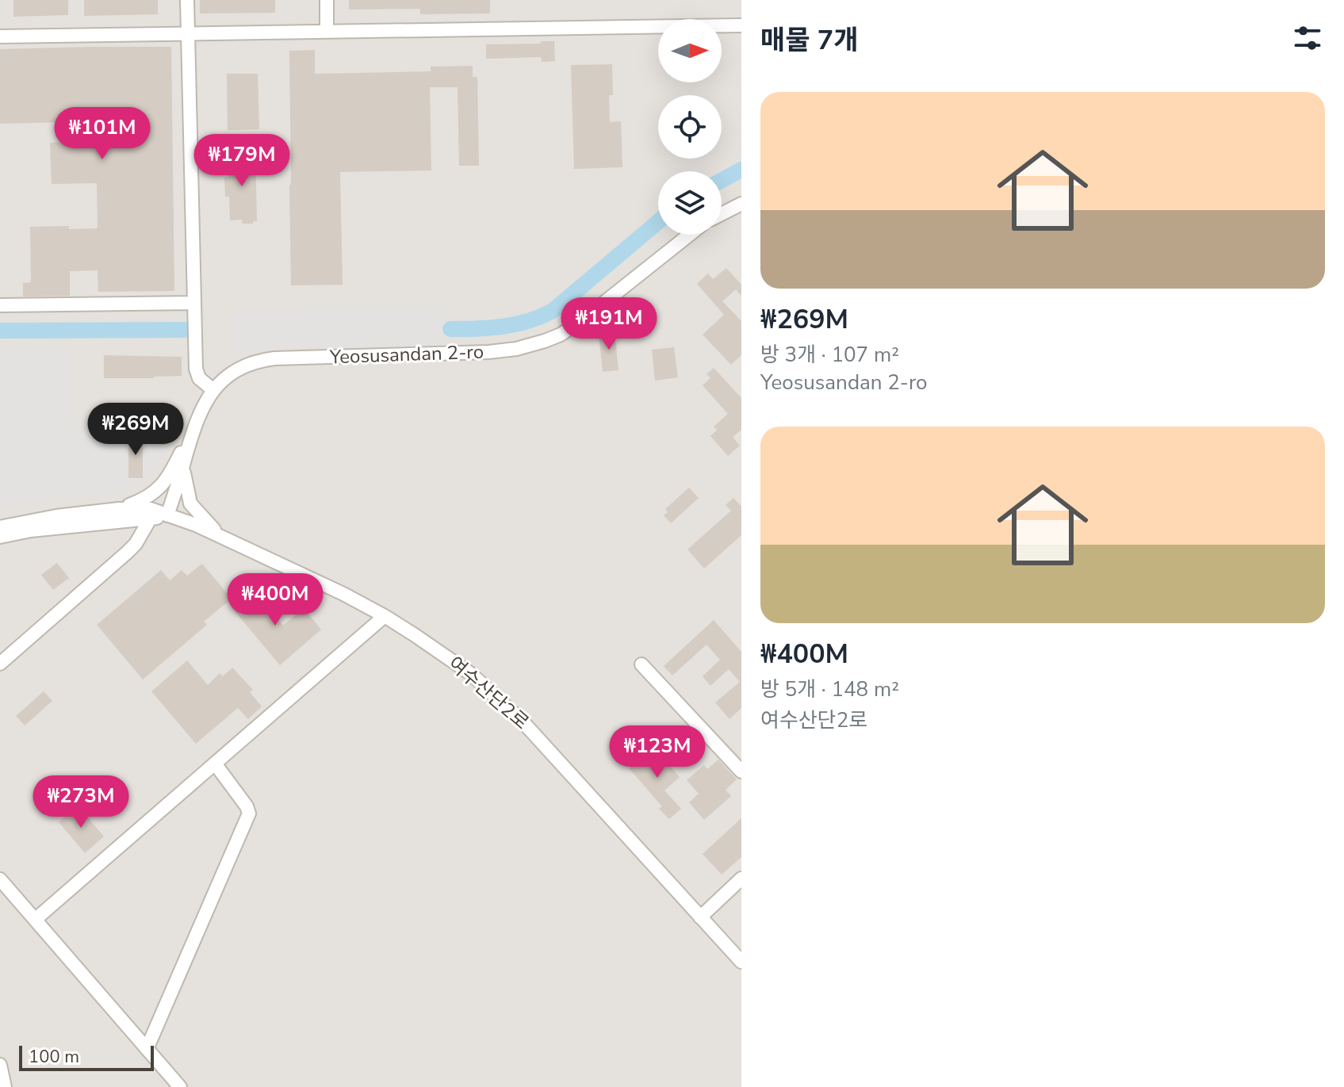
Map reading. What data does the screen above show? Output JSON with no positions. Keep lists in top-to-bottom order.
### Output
{
  "streets": {
    "street": ["Yeosusandan 2-ro", "여수산단2로"]
  },
  "crossings": [
    ["Yeosusandan 2-ro", "여수산단2로"]
  ],
  "scale_bar": "100 m",
  "north": "right",
  "page": {
    "heading": "매물 7개",
    "list": [
      {
        "name": "₩269M",
        "note": "방 3개 · 107 m² · Yeosusandan 2-ro"
      },
      {
        "name": "₩400M",
        "note": "방 5개 · 148 m² · 여수산단2로"
      }
    ],
    "price": [
      "₩101M",
      "₩179M",
      "₩191M",
      "₩269M",
      "₩400M",
      "₩123M",
      "₩273M"
    ],
    "scale": "100 m"
  }
}
